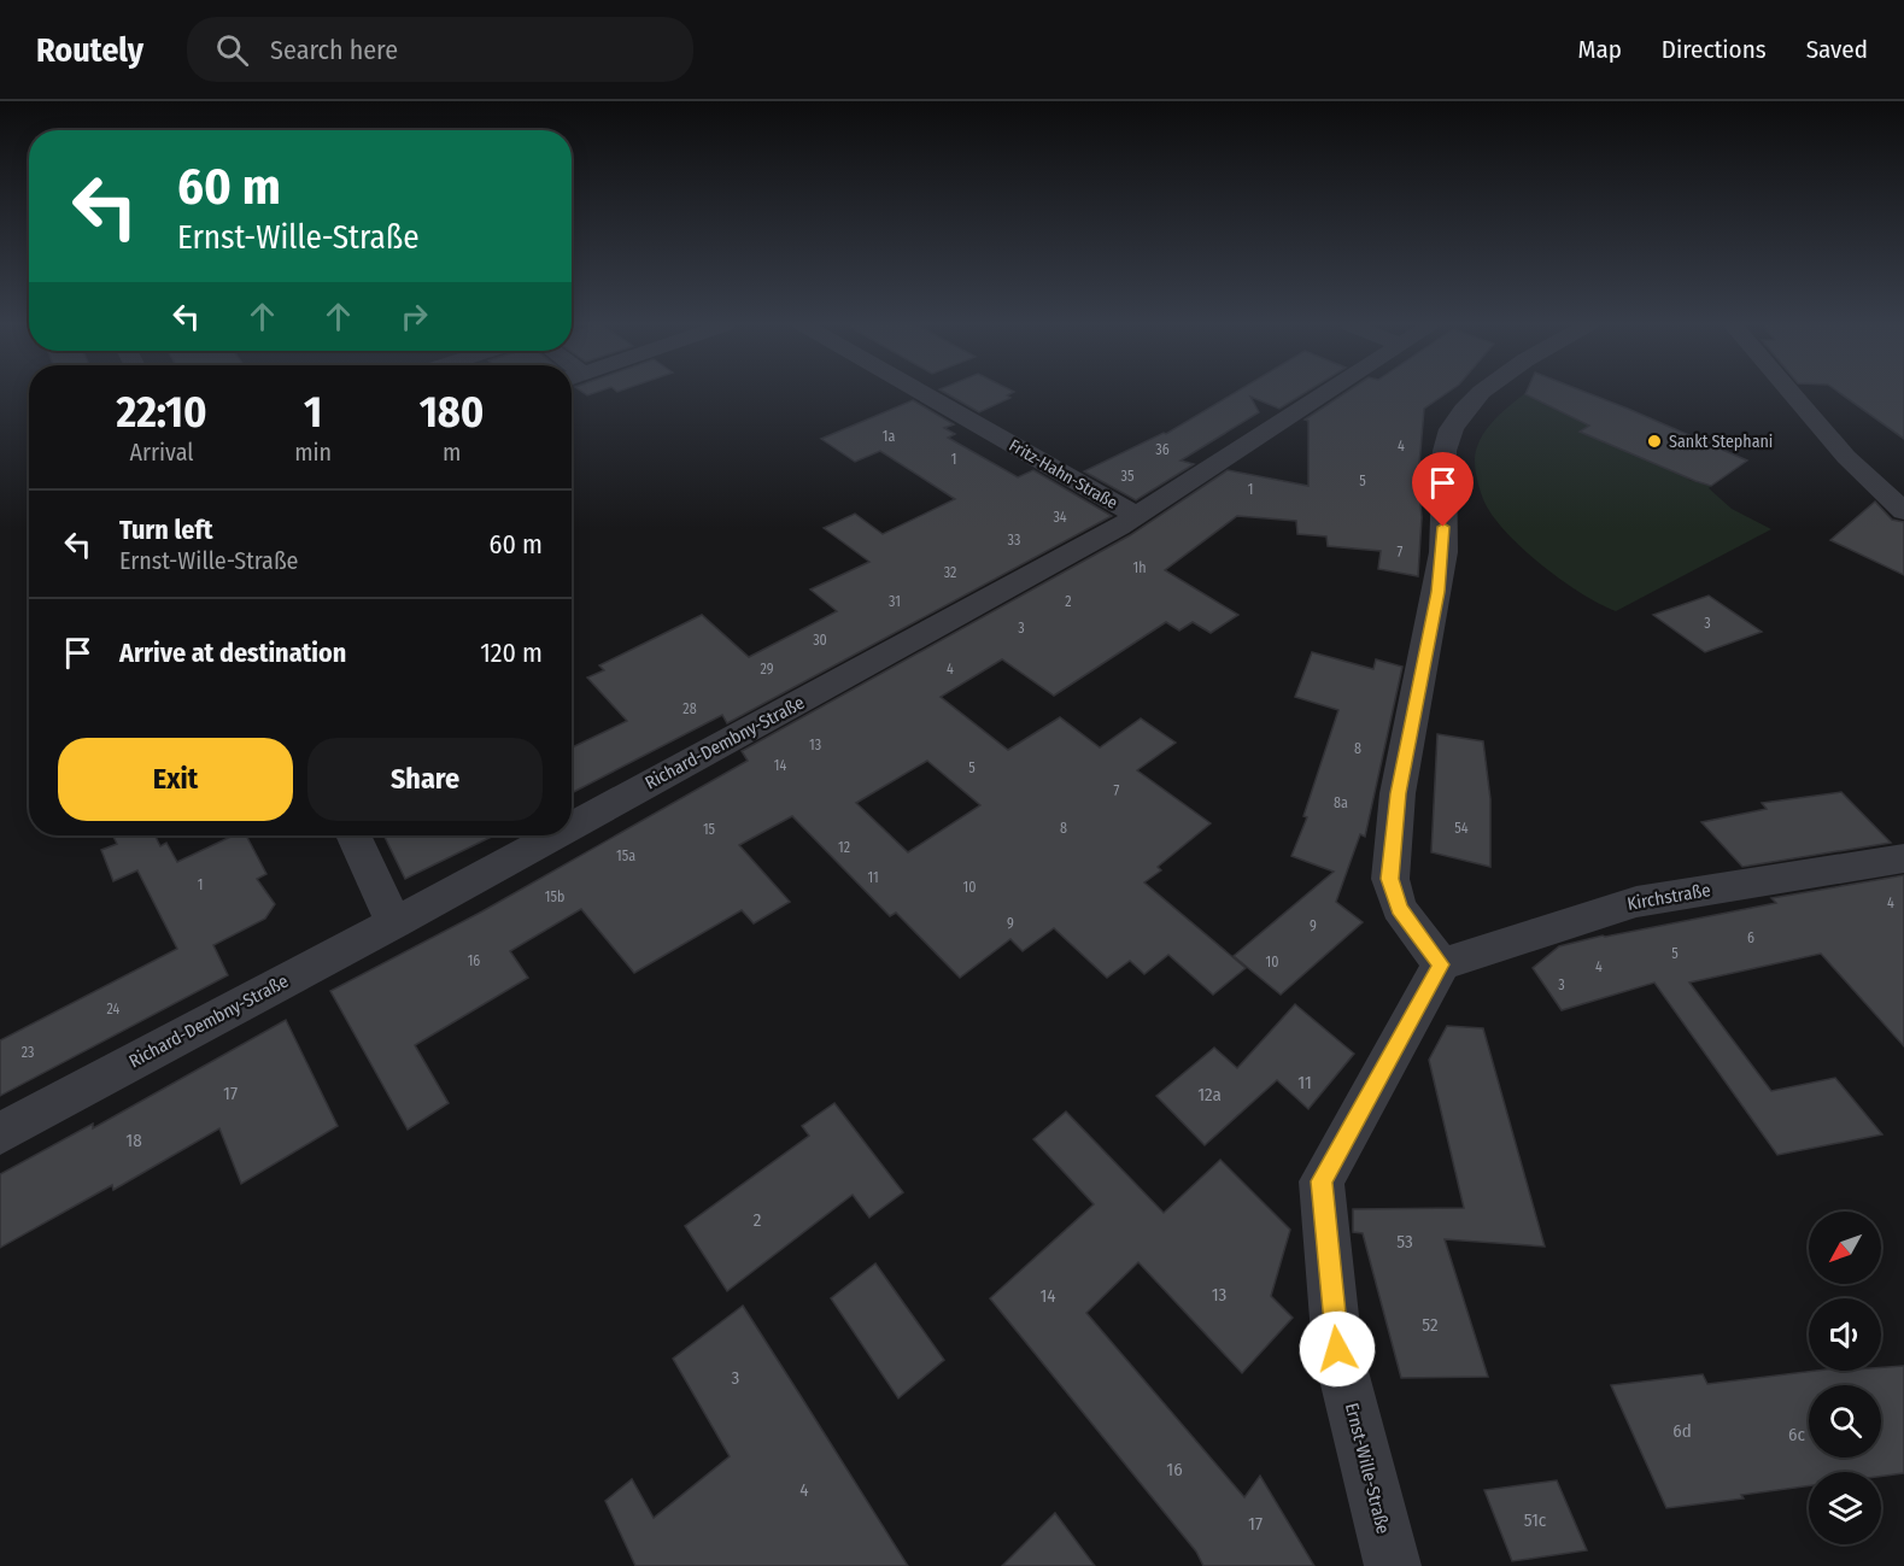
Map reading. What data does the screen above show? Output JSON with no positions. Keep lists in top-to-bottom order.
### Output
{
  "streets": {
    "street": [
      "Fritz-Hahn-Straße",
      "Richard-Dembny-Straße",
      "Kirchstraße",
      "Ernst-Wille-Straße"
    ]
  },
  "crossings": [
    ["Fritz-Hahn-Straße", "Richard-Dembny-Straße"],
    ["Kirchstraße", "Ernst-Wille-Straße"]
  ],
  "places": ["Sankt Stephani"],
  "house_numbers": [
    "1a",
    "4",
    "36",
    "1",
    "35",
    "5",
    "1",
    "34",
    "33",
    "7",
    "1h",
    "32",
    "31",
    "2",
    "3",
    "3",
    "30",
    "29",
    "4",
    "28",
    "13",
    "8",
    "14",
    "5",
    "7",
    "8a",
    "8",
    "54",
    "15",
    "12",
    "15a",
    "11",
    "1",
    "10",
    "15b",
    "4",
    "9",
    "9",
    "6",
    "5",
    "16",
    "10",
    "4",
    "3",
    "24",
    "23",
    "11",
    "17",
    "12a",
    "18",
    "2",
    "53",
    "13",
    "14",
    "52",
    "3",
    "6d",
    "6c",
    "16",
    "4",
    "51c",
    "17"
  ],
  "north": "bottom left",
  "page": {
    "header": "Routely",
    "search": "Search here",
    "nav": ["Map", "Directions", "Saved"],
    "turn": ["60 m", "Ernst-Wille-Straße"],
    "eta": [
      "22:10",
      "Arrival",
      "1",
      "min",
      "180",
      "m"
    ],
    "list": [
      {
        "name": "Turn left",
        "note": "Ernst-Wille-Straße",
        "value": "60 m"
      },
      {
        "name": "Arrive at destination",
        "value": "120 m"
      }
    ],
    "buttons": ["Exit", "Share"]
  }
}
